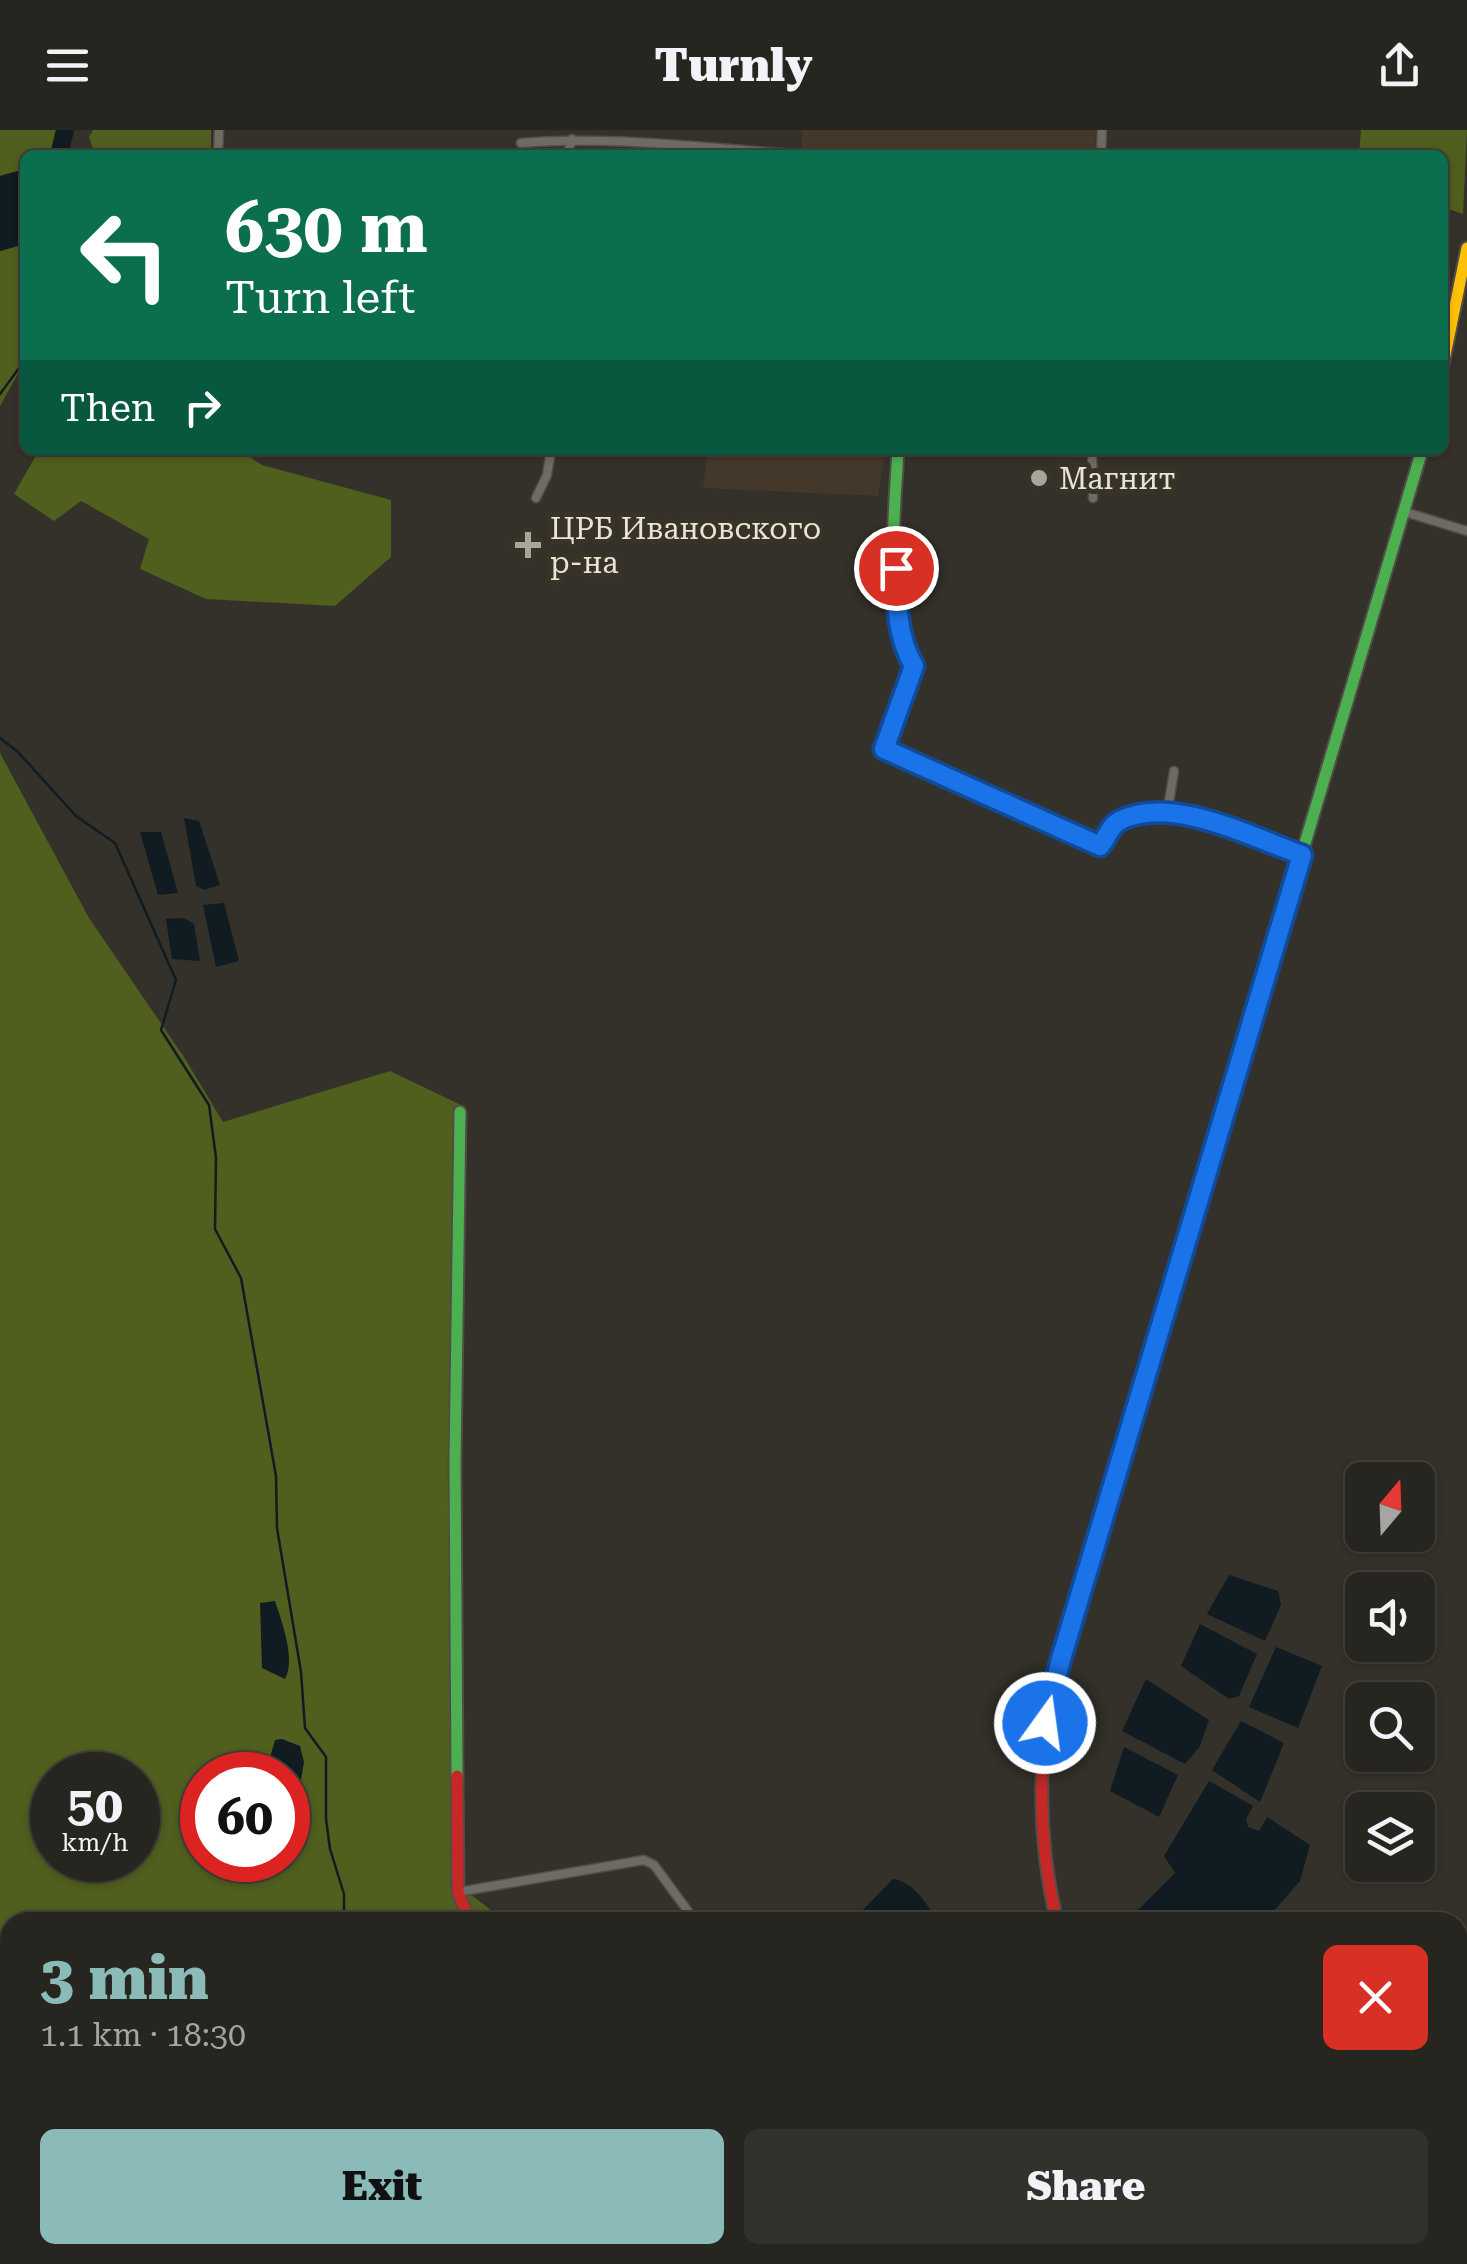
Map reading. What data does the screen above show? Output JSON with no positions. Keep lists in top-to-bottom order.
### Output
{
  "places": {
    "other": ["Магнит"],
    "health": ["ЦРБ Ивановского р-на"]
  },
  "north": "top",
  "page": {
    "header": "Turnly",
    "turn": ["630 m", "Turn left"],
    "then": "Then",
    "speed": "50 km/h",
    "limit": "60",
    "heading": ["3 min", "1.1 km · 18:30"],
    "buttons": ["Exit", "Share"]
  }
}
